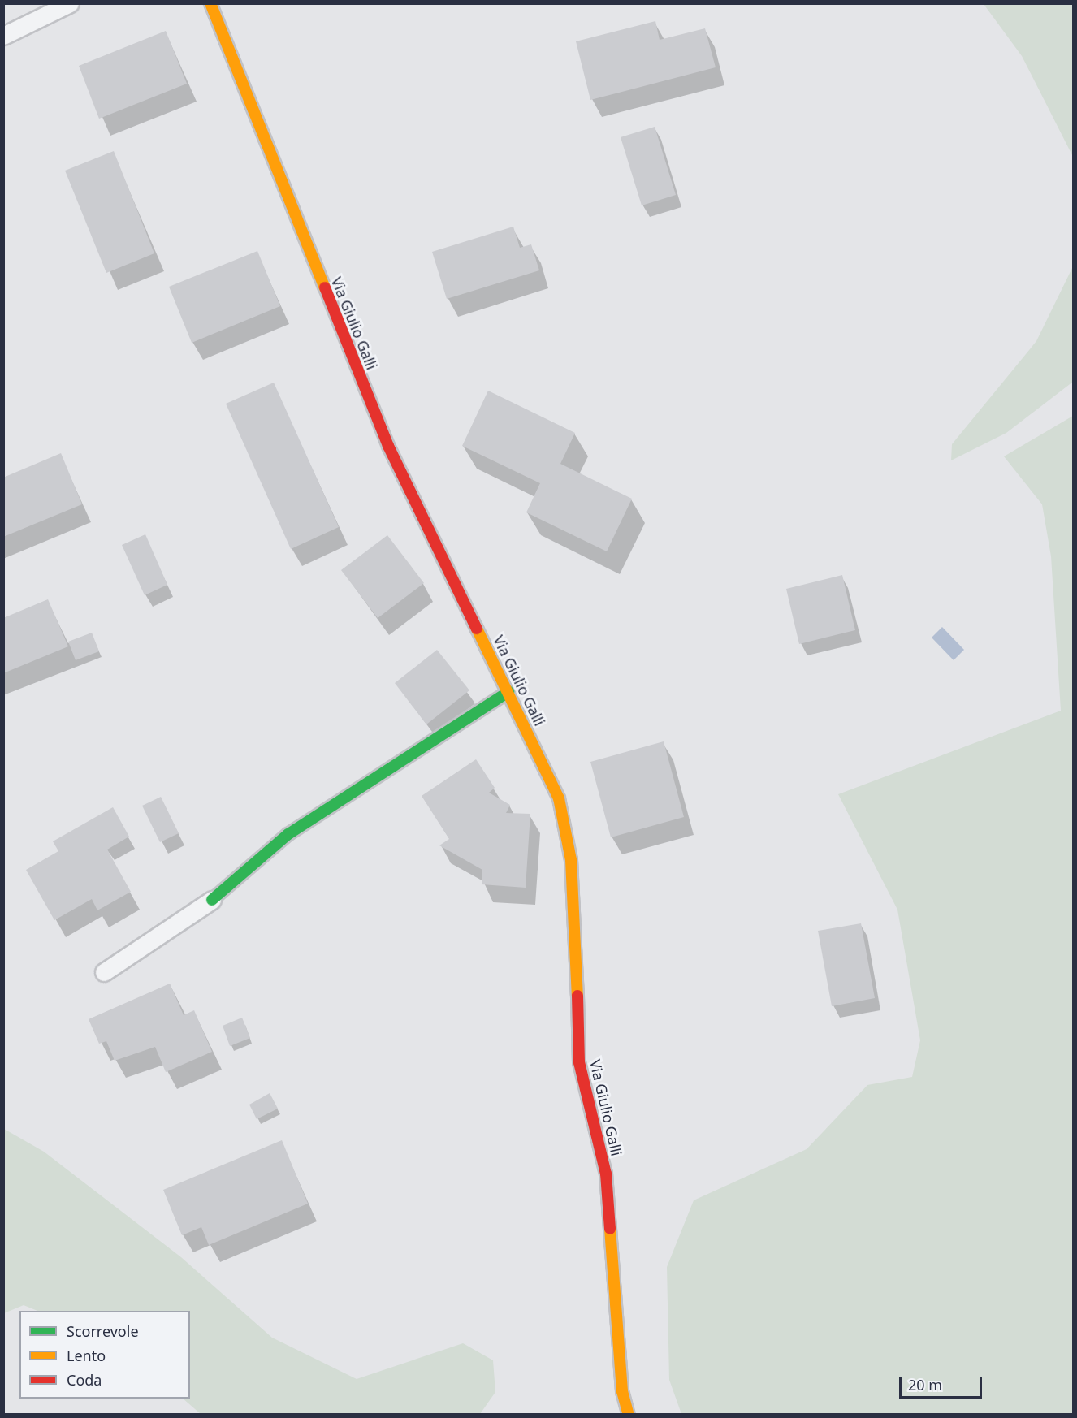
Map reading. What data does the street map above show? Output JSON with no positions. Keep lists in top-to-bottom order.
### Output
{
  "streets": {
    "street": ["Via Giulio Galli"]
  },
  "legend": ["Scorrevole", "Lento", "Coda"],
  "scale_bar": "20 m"
}
